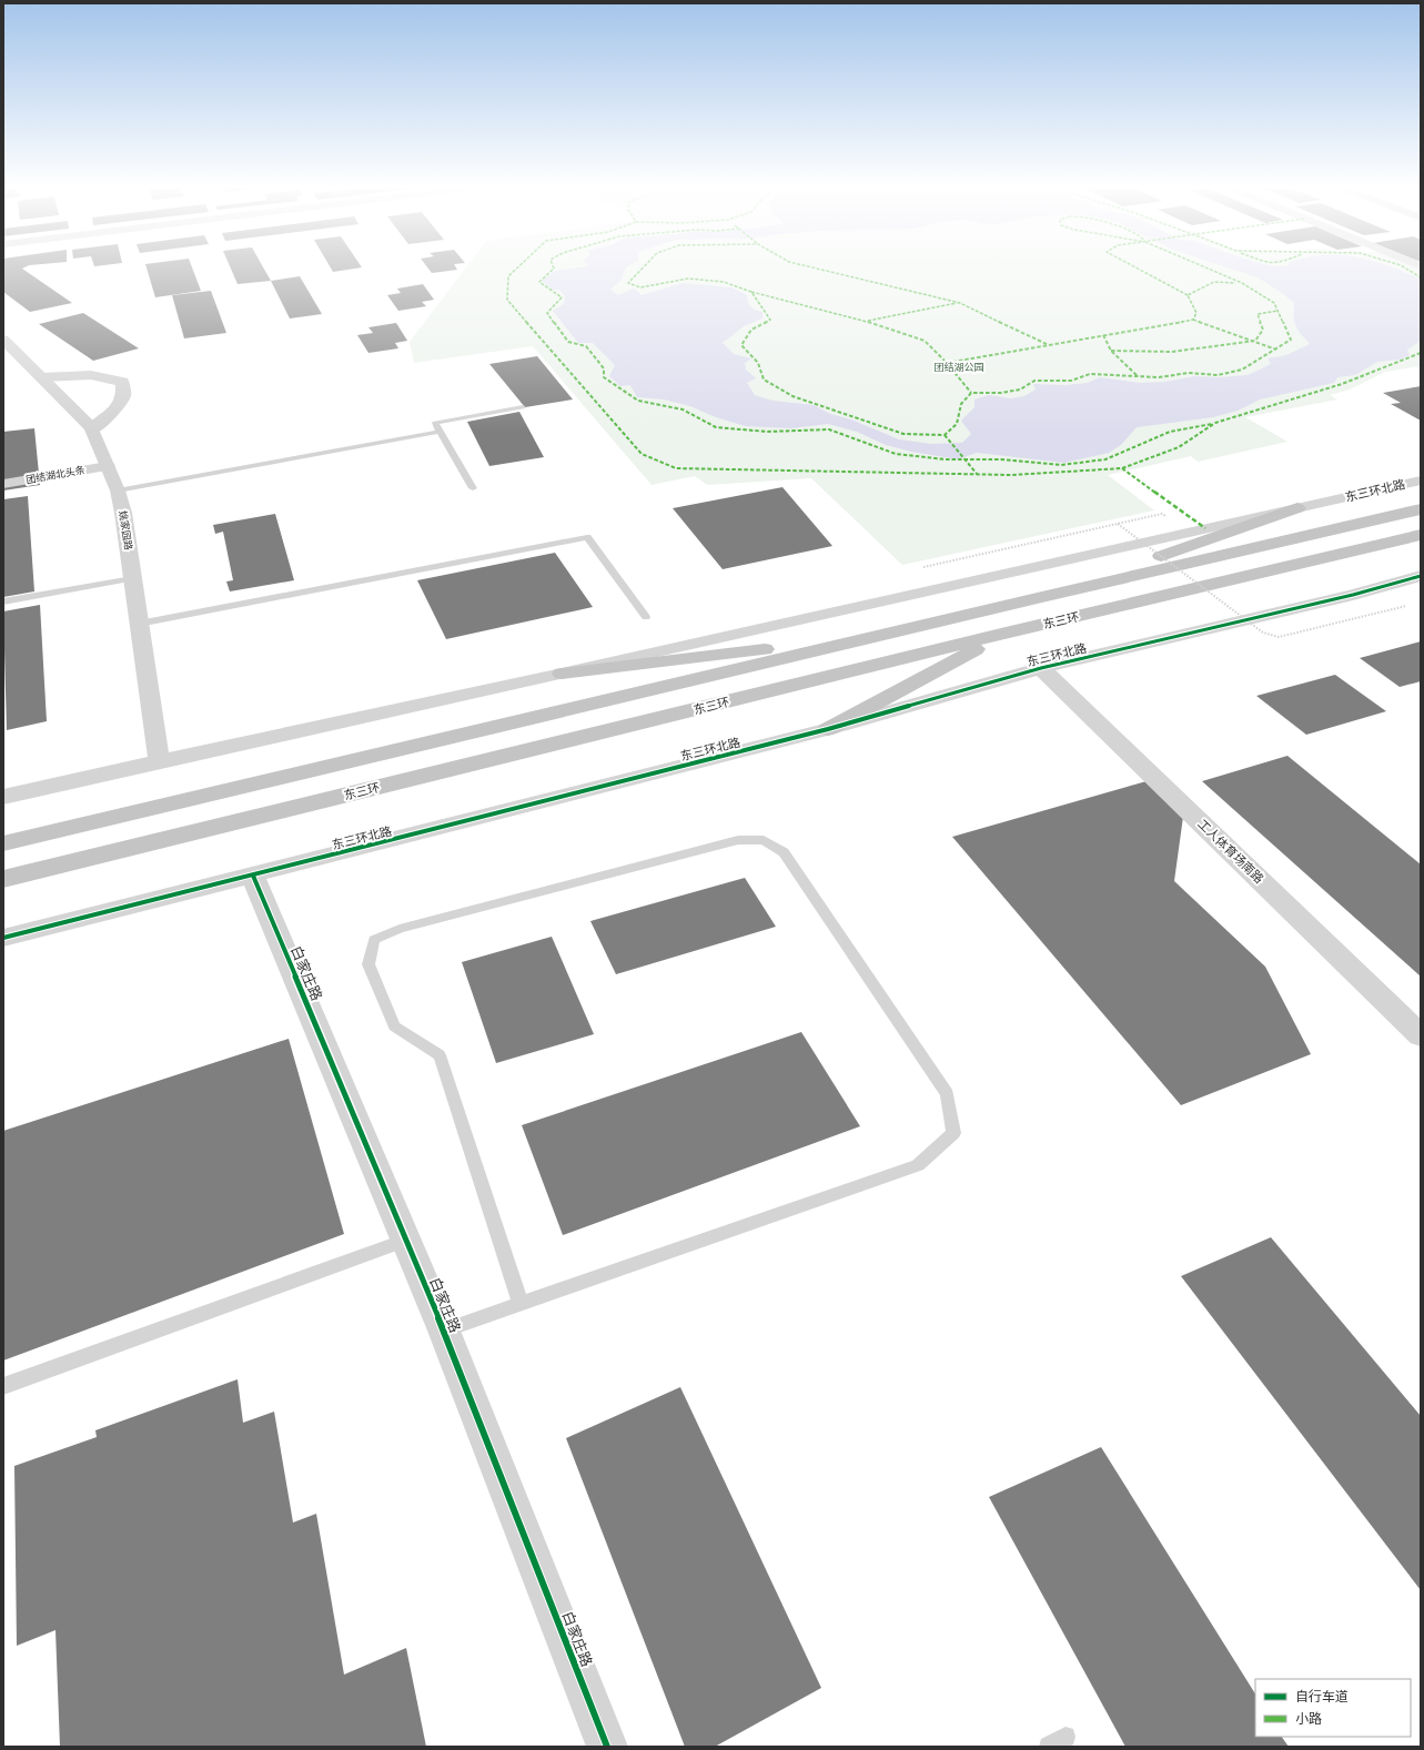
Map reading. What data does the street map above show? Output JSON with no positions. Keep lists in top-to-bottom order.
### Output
{
  "streets": {
    "highway": ["东三环"],
    "street": [
      "团结湖北头条",
      "东三环北路",
      "姚家园路",
      "工人体育场南路",
      "白家庄路"
    ]
  },
  "crossings": [
    ["团结湖北头条", "姚家园路"],
    ["东三环北路", "姚家园路"],
    ["东三环北路", "工人体育场南路"],
    ["东三环北路", "白家庄路"]
  ],
  "parks": ["团结湖公园"],
  "legend": ["自行车道", "小路"]
}
